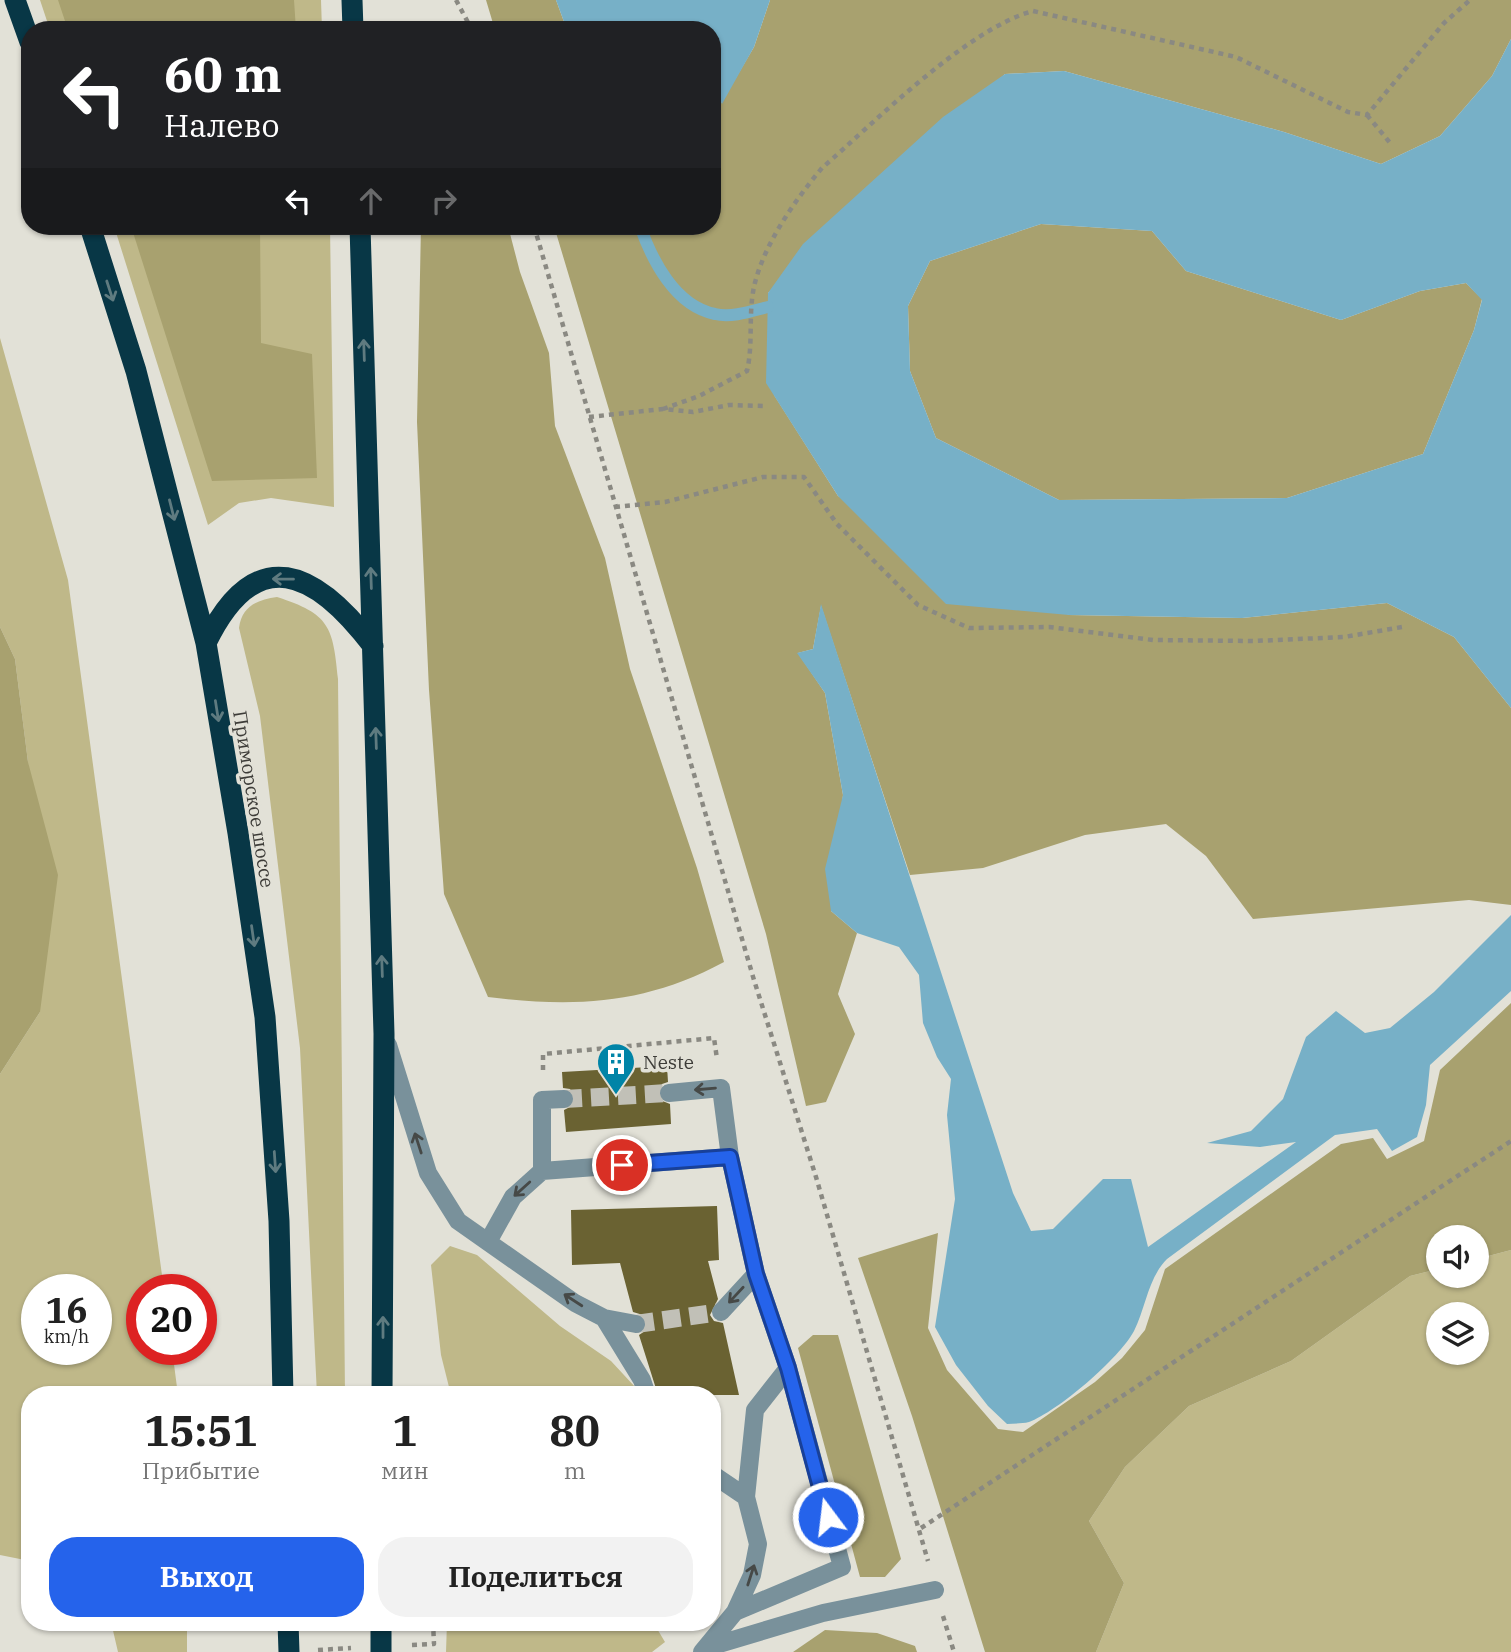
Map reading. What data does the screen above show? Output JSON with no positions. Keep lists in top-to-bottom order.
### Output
{
  "streets": {
    "highway": ["Приморское шоссе"]
  },
  "places": {
    "building": ["Neste"]
  },
  "page": {
    "turn": ["60 m", "Налево"],
    "speed": "16 km/h",
    "limit": "20",
    "eta": [
      "15:51",
      "Прибытие",
      "1",
      "мин",
      "80",
      "m"
    ],
    "buttons": ["Выход", "Поделиться"]
  }
}
